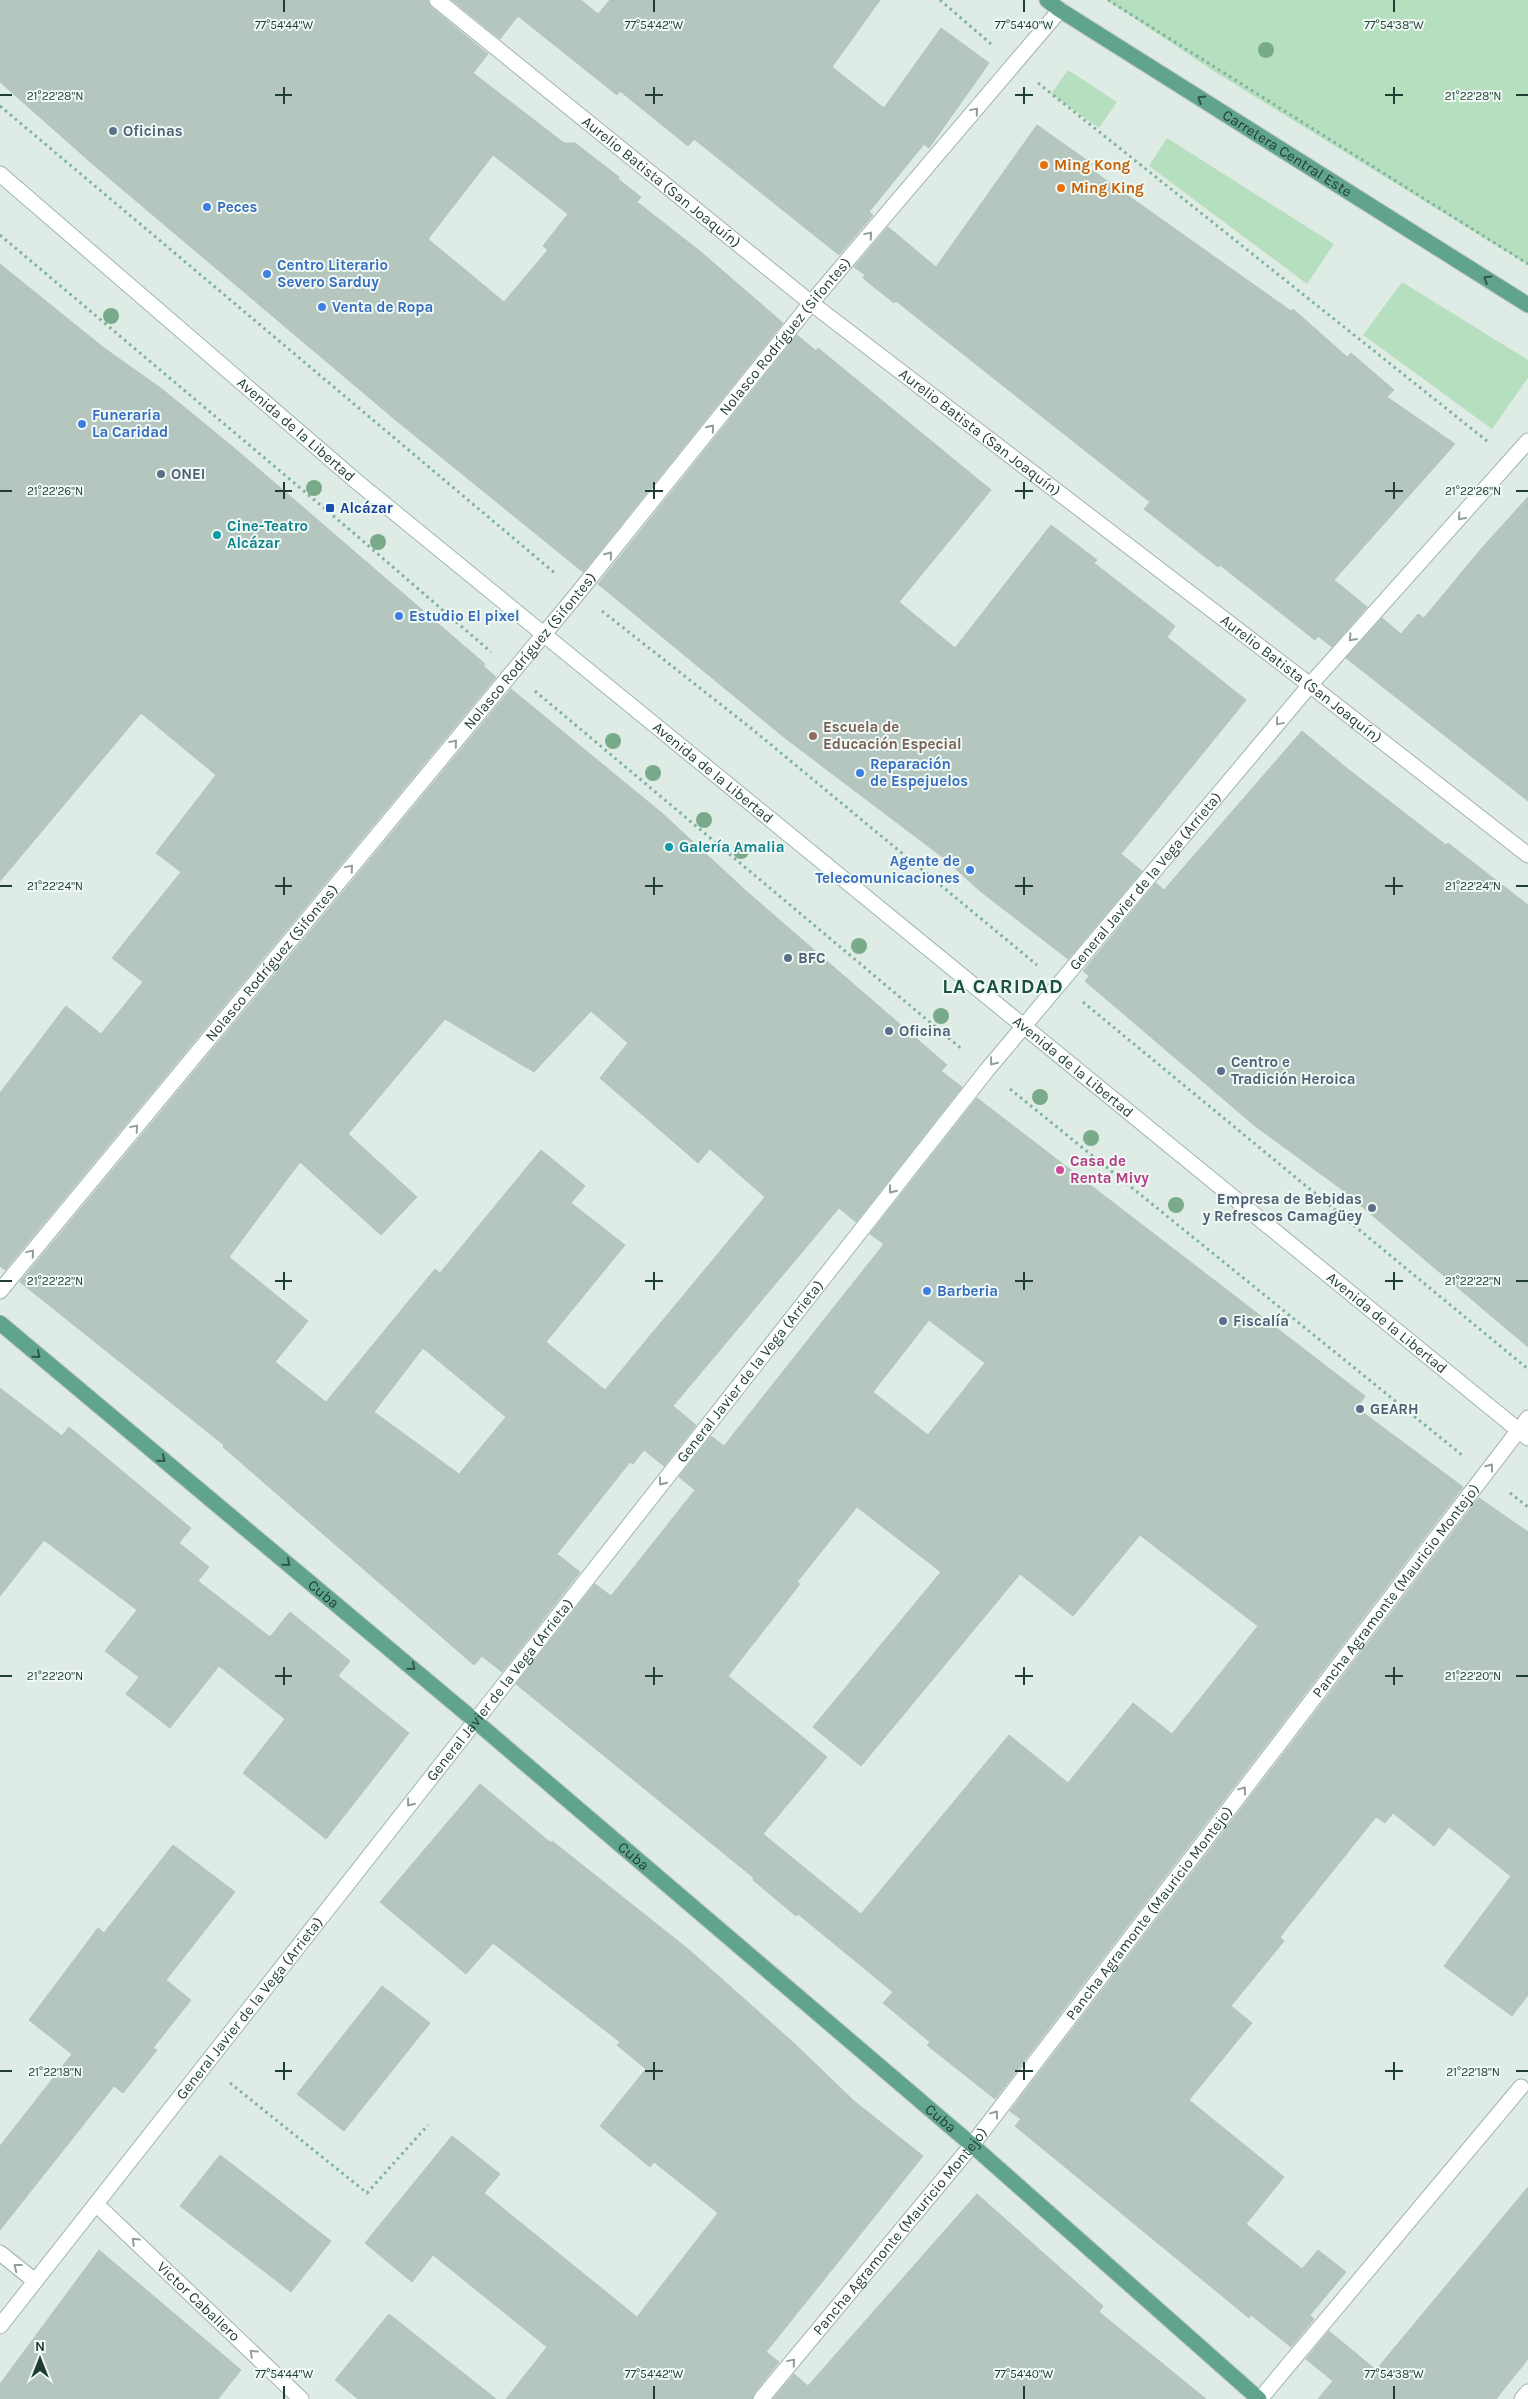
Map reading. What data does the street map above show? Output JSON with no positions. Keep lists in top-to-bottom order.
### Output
{
  "streets": {
    "main road": ["Carretera Central Este", "Cuba"],
    "street": [
      "Aurelio Batista (San Joaquín)",
      "Nolasco Rodríguez (Sifontes)",
      "Avenida de la Libertad",
      "General Javier de la Vega (Arrieta)",
      "Pancha Agramonte (Mauricio Montejo)",
      "Victor Caballero"
    ]
  },
  "crossings": [
    ["Carretera Central Este", "Nolasco Rodríguez (Sifontes)"],
    ["Aurelio Batista (San Joaquín)", "Nolasco Rodríguez (Sifontes)"],
    ["Aurelio Batista (San Joaquín)", "General Javier de la Vega (Arrieta)"],
    ["Nolasco Rodríguez (Sifontes)", "Avenida de la Libertad"],
    ["Avenida de la Libertad", "General Javier de la Vega (Arrieta)"],
    ["Avenida de la Libertad", "Pancha Agramonte (Mauricio Montejo)"],
    ["General Javier de la Vega (Arrieta)", "Cuba"],
    ["General Javier de la Vega (Arrieta)", "Victor Caballero"],
    ["Pancha Agramonte (Mauricio Montejo)", "Cuba"]
  ],
  "one_way": [
    "Carretera Central Este",
    "Nolasco Rodríguez (Sifontes)",
    "General Javier de la Vega (Arrieta)",
    "Pancha Agramonte (Mauricio Montejo)",
    "Cuba",
    "Victor Caballero"
  ],
  "districts": ["LA CARIDAD"],
  "places": {
    "other": [
      "Oficinas",
      "Ming Kong",
      "Ming King",
      "Peces",
      "Centro Literario Severo Sarduy",
      "Venta de Ropa",
      "Funeraria La Caridad",
      "ONEI",
      "Cine-Teatro Alcázar",
      "Estudio El pixel",
      "Escuela de Educación Especial",
      "Reparación de Espejuelos",
      "Galería Amalia",
      "Agente de Telecomunicaciones",
      "BFC",
      "Oficina",
      "Centro e Tradición Heroica",
      "Casa de Renta Mivy",
      "Empresa de Bebidas y Refrescos Camagüey",
      "Barberia",
      "Fiscalía",
      "GEARH"
    ],
    "transit": ["Alcázar"]
  },
  "north": "top",
  "coordinates": [
    "77°54'44\"W",
    "77°54'42\"W",
    "77°54'40\"W",
    "77°54'38\"W",
    "21°22'28\"N",
    "21°22'26\"N",
    "21°22'24\"N",
    "21°22'22\"N",
    "21°22'20\"N",
    "21°22'18\"N"
  ]
}
